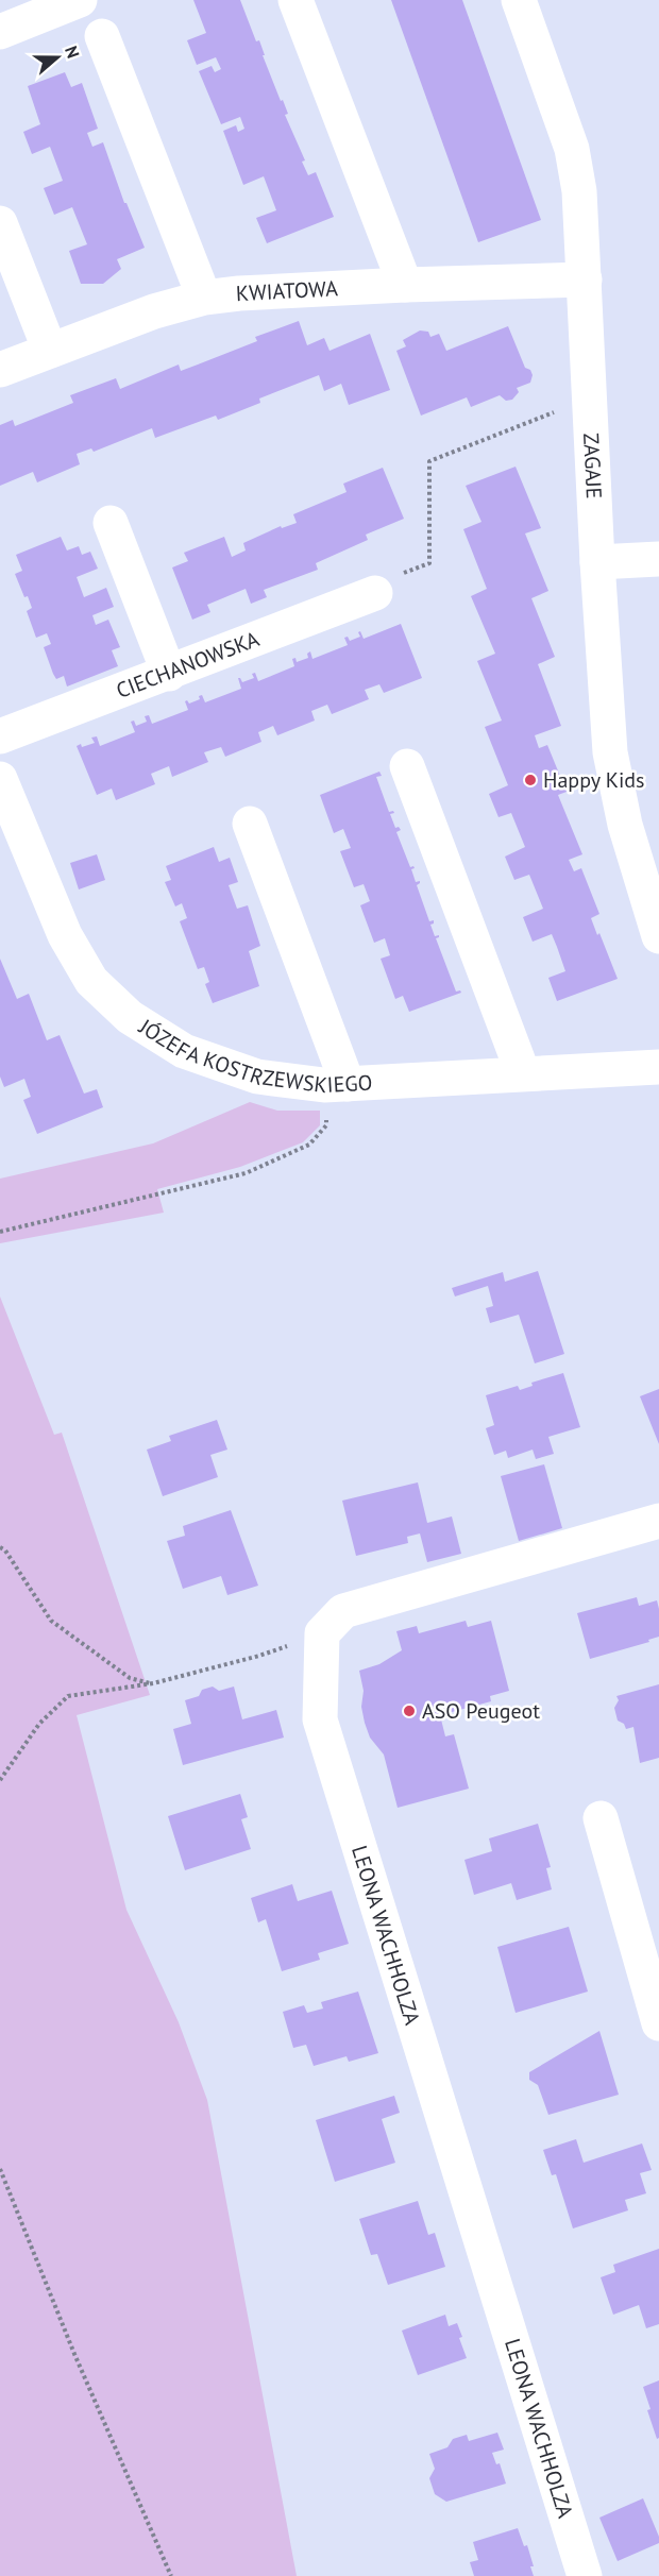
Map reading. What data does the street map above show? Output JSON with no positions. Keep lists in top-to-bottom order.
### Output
{
  "streets": {
    "street": [
      "KWIATOWA",
      "ZAGAJE",
      "CIECHANOWSKA",
      "JÓZEFA KOSTRZEWSKIEGO",
      "LEONA WACHHOLZA"
    ]
  },
  "crossings": [
    ["KWIATOWA", "ZAGAJE"]
  ],
  "places": ["Happy Kids", "ASO Peugeot"],
  "north": "right"
}
